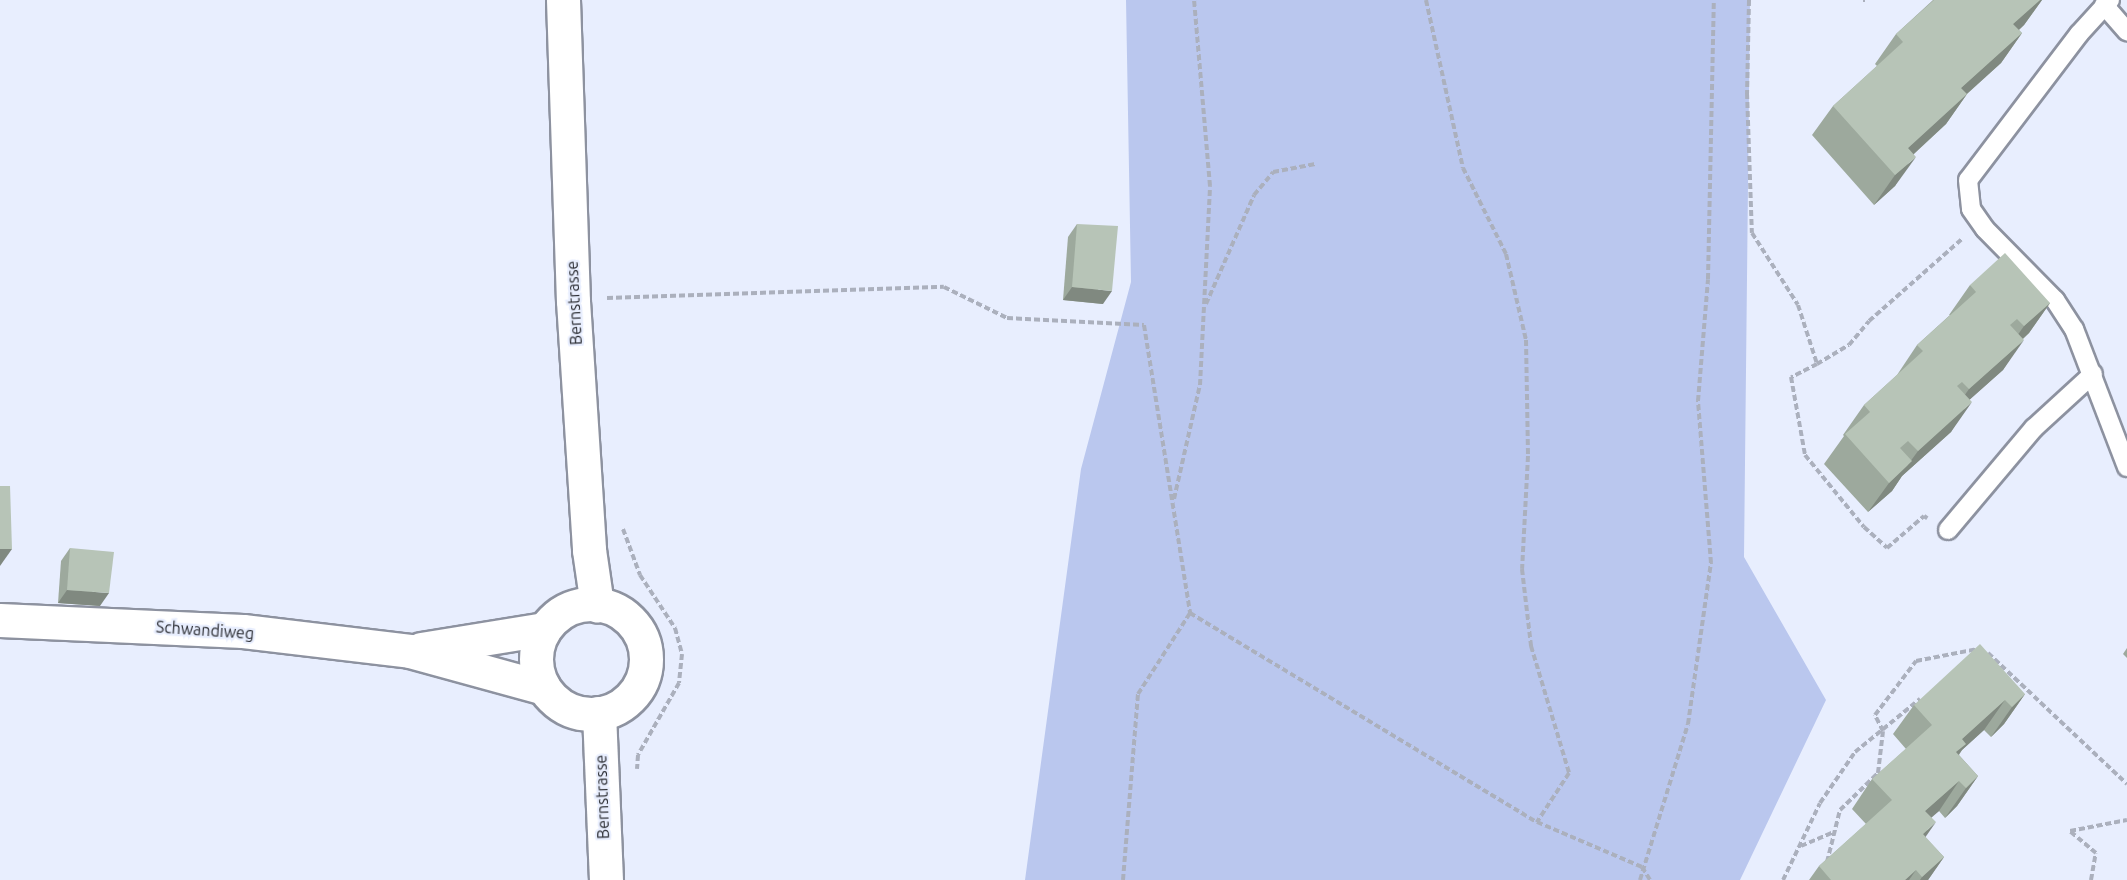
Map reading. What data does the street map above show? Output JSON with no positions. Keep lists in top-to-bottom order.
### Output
{
  "streets": {
    "main road": ["Bernstrasse", "Schwandiweg"]
  },
  "crossings": [
    ["Bernstrasse", "Schwandiweg"]
  ]
}
